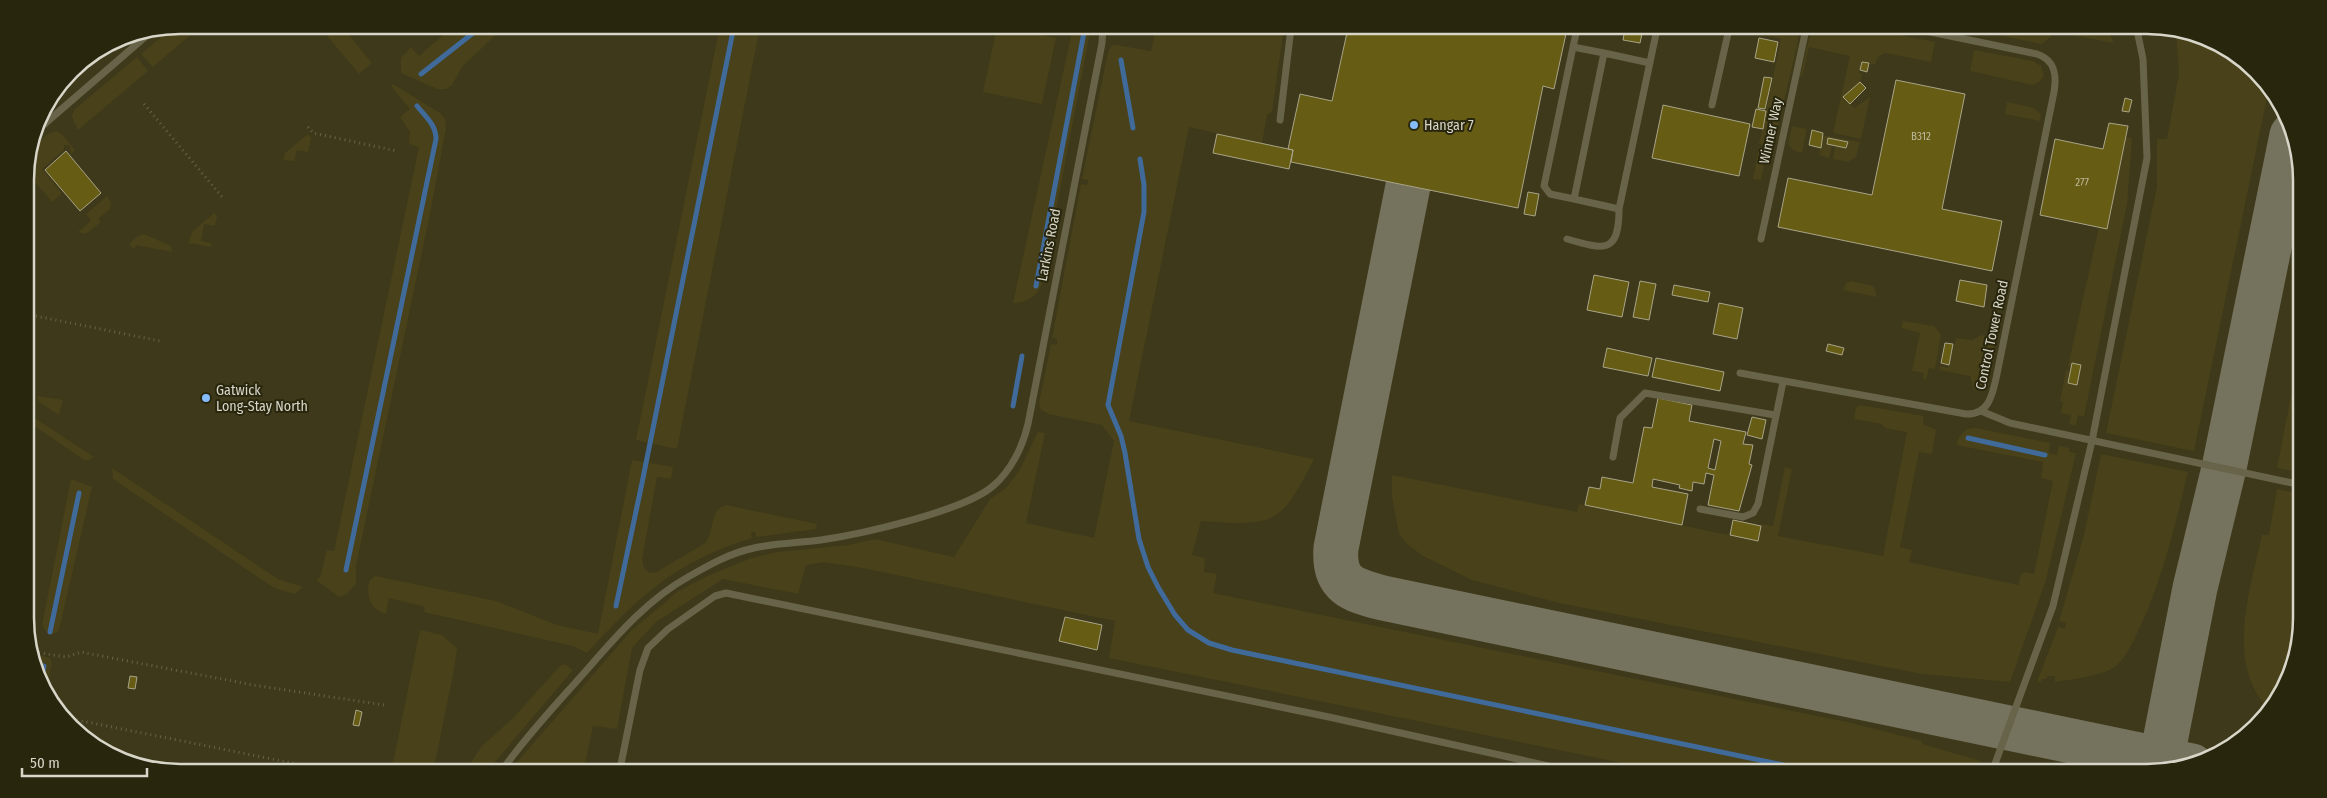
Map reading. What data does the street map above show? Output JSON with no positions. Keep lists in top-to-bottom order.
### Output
{
  "streets": {
    "lane": ["Winner Way", "Larkins Road", "Control Tower Road"]
  },
  "places": ["Hangar 7", "Gatwick Long-Stay North"],
  "house_numbers": ["B312", "277"],
  "scale_bar": "50 m"
}
